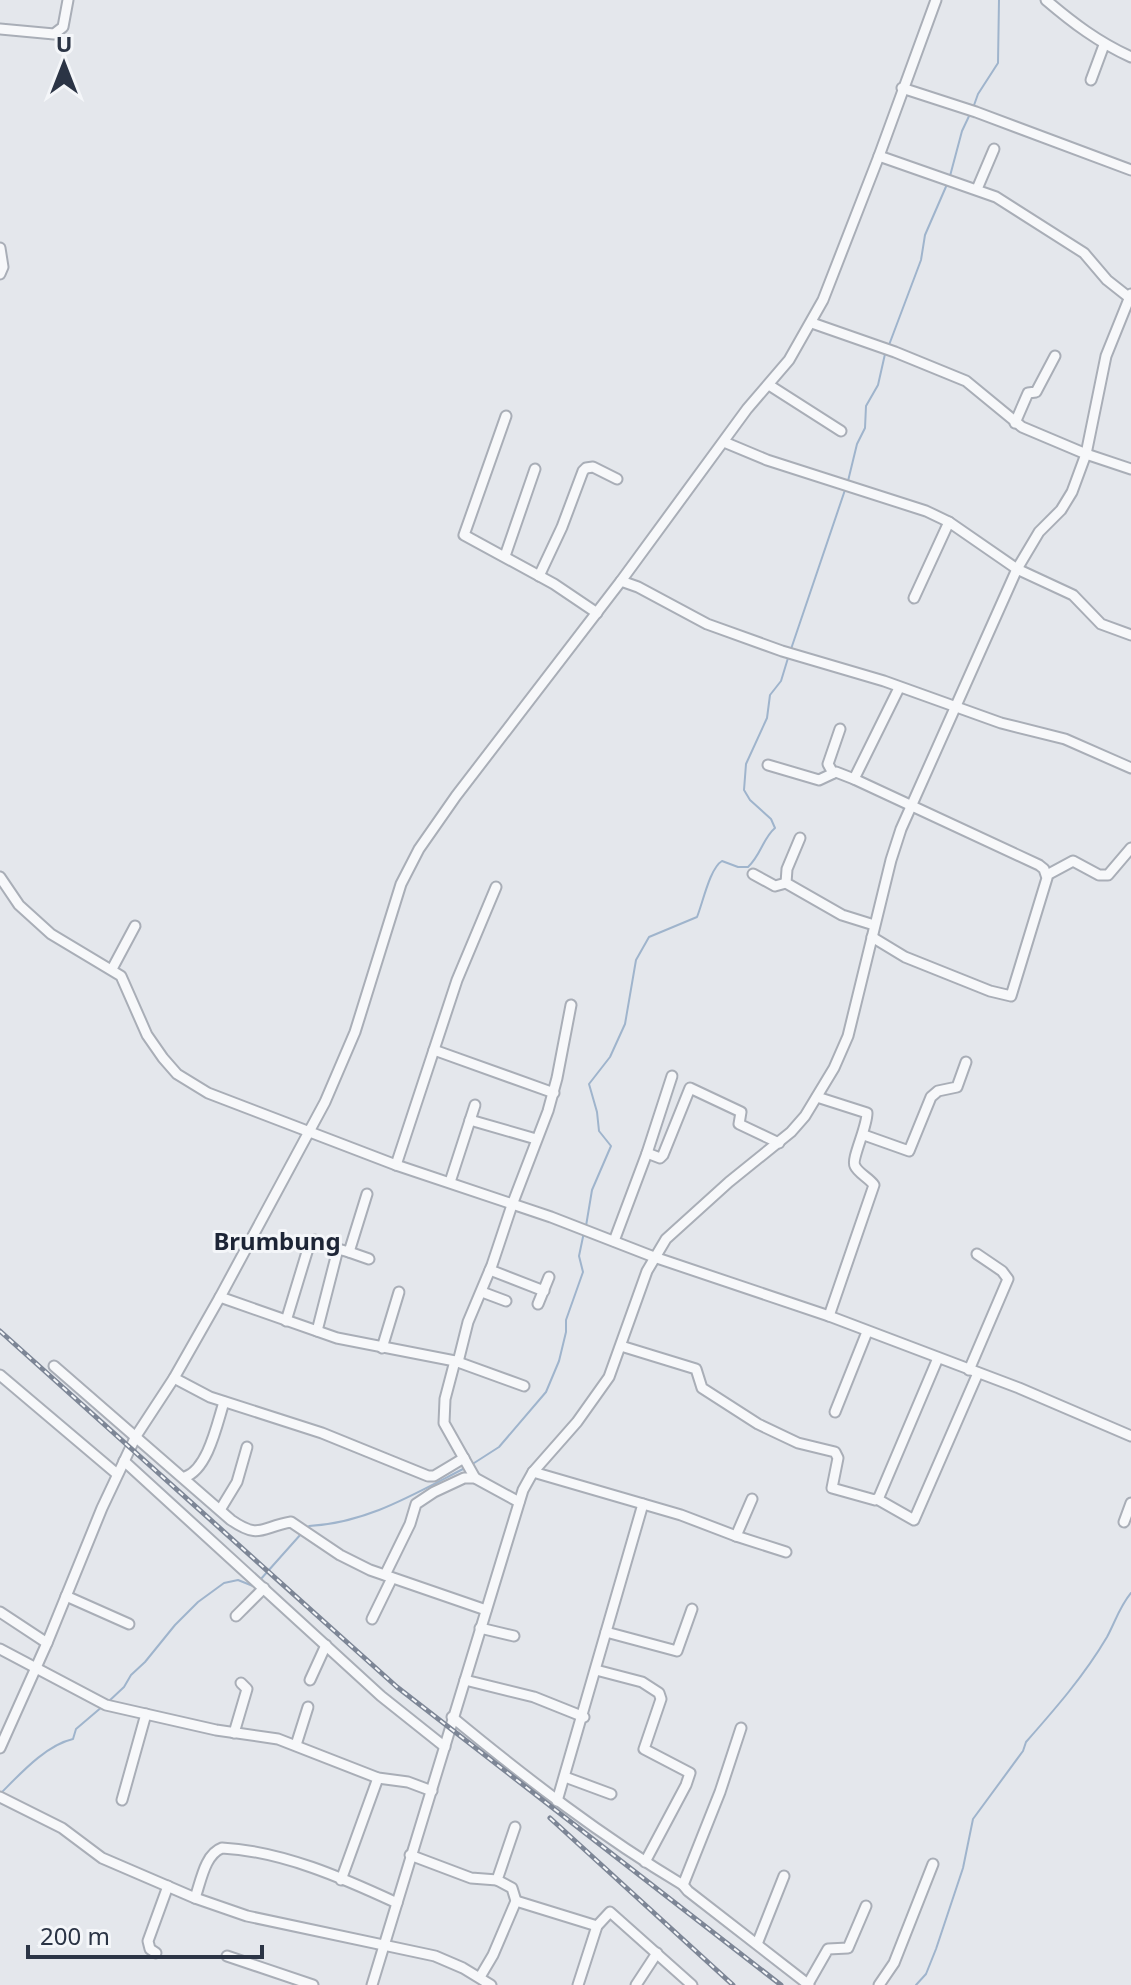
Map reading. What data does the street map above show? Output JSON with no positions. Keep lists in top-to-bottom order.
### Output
{
  "districts": ["Brumbung"],
  "scale_bar": "200 m",
  "north": "top"
}
